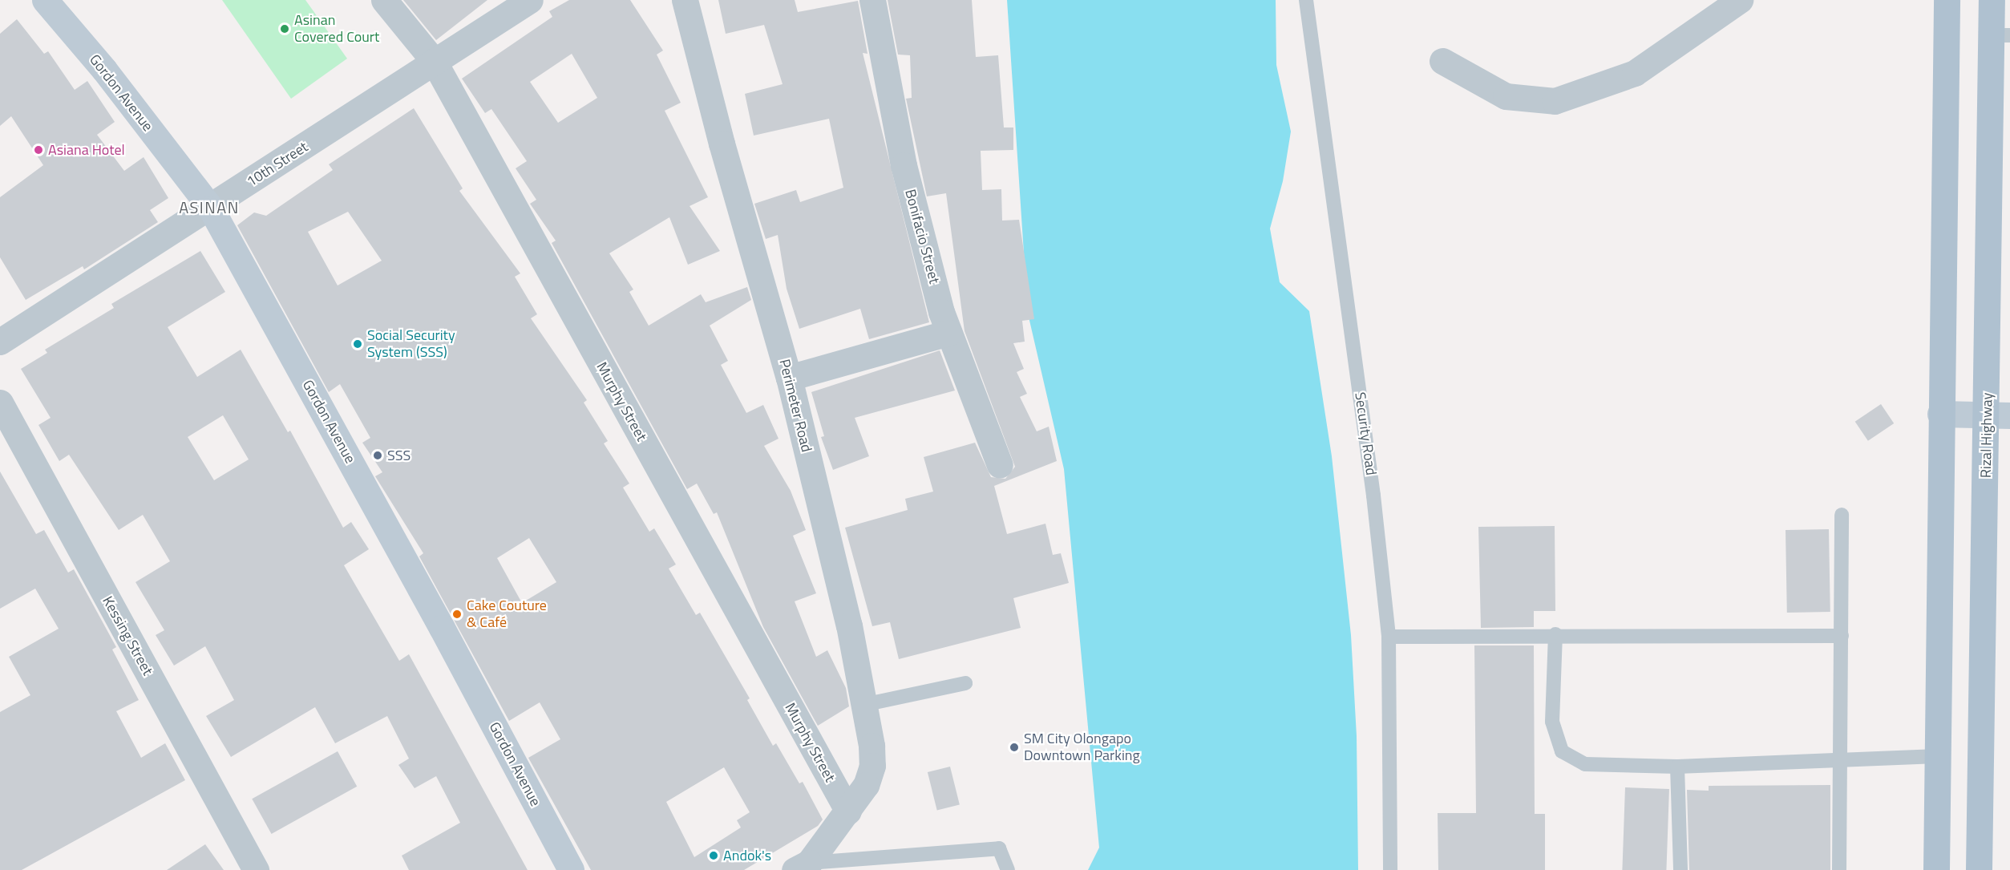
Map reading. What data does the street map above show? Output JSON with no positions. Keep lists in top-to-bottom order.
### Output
{
  "streets": {
    "main road": ["Gordon Avenue", "Rizal Highway"],
    "street": [
      "10th Street",
      "Bonifacio Street",
      "Murphy Street",
      "Perimeter Road",
      "Kessing Street"
    ],
    "lane": ["Security Road"]
  },
  "crossings": [
    ["Gordon Avenue", "10th Street"],
    ["10th Street", "Murphy Street"],
    ["Murphy Street", "Perimeter Road"]
  ],
  "districts": ["ASINAN"],
  "places": [
    "Asinan Covered Court",
    "Asiana Hotel",
    "Social Security System (SSS)",
    "SSS",
    "Cake Couture & Café",
    "SM City Olongapo Downtown Parking",
    "Andok's"
  ]
}
